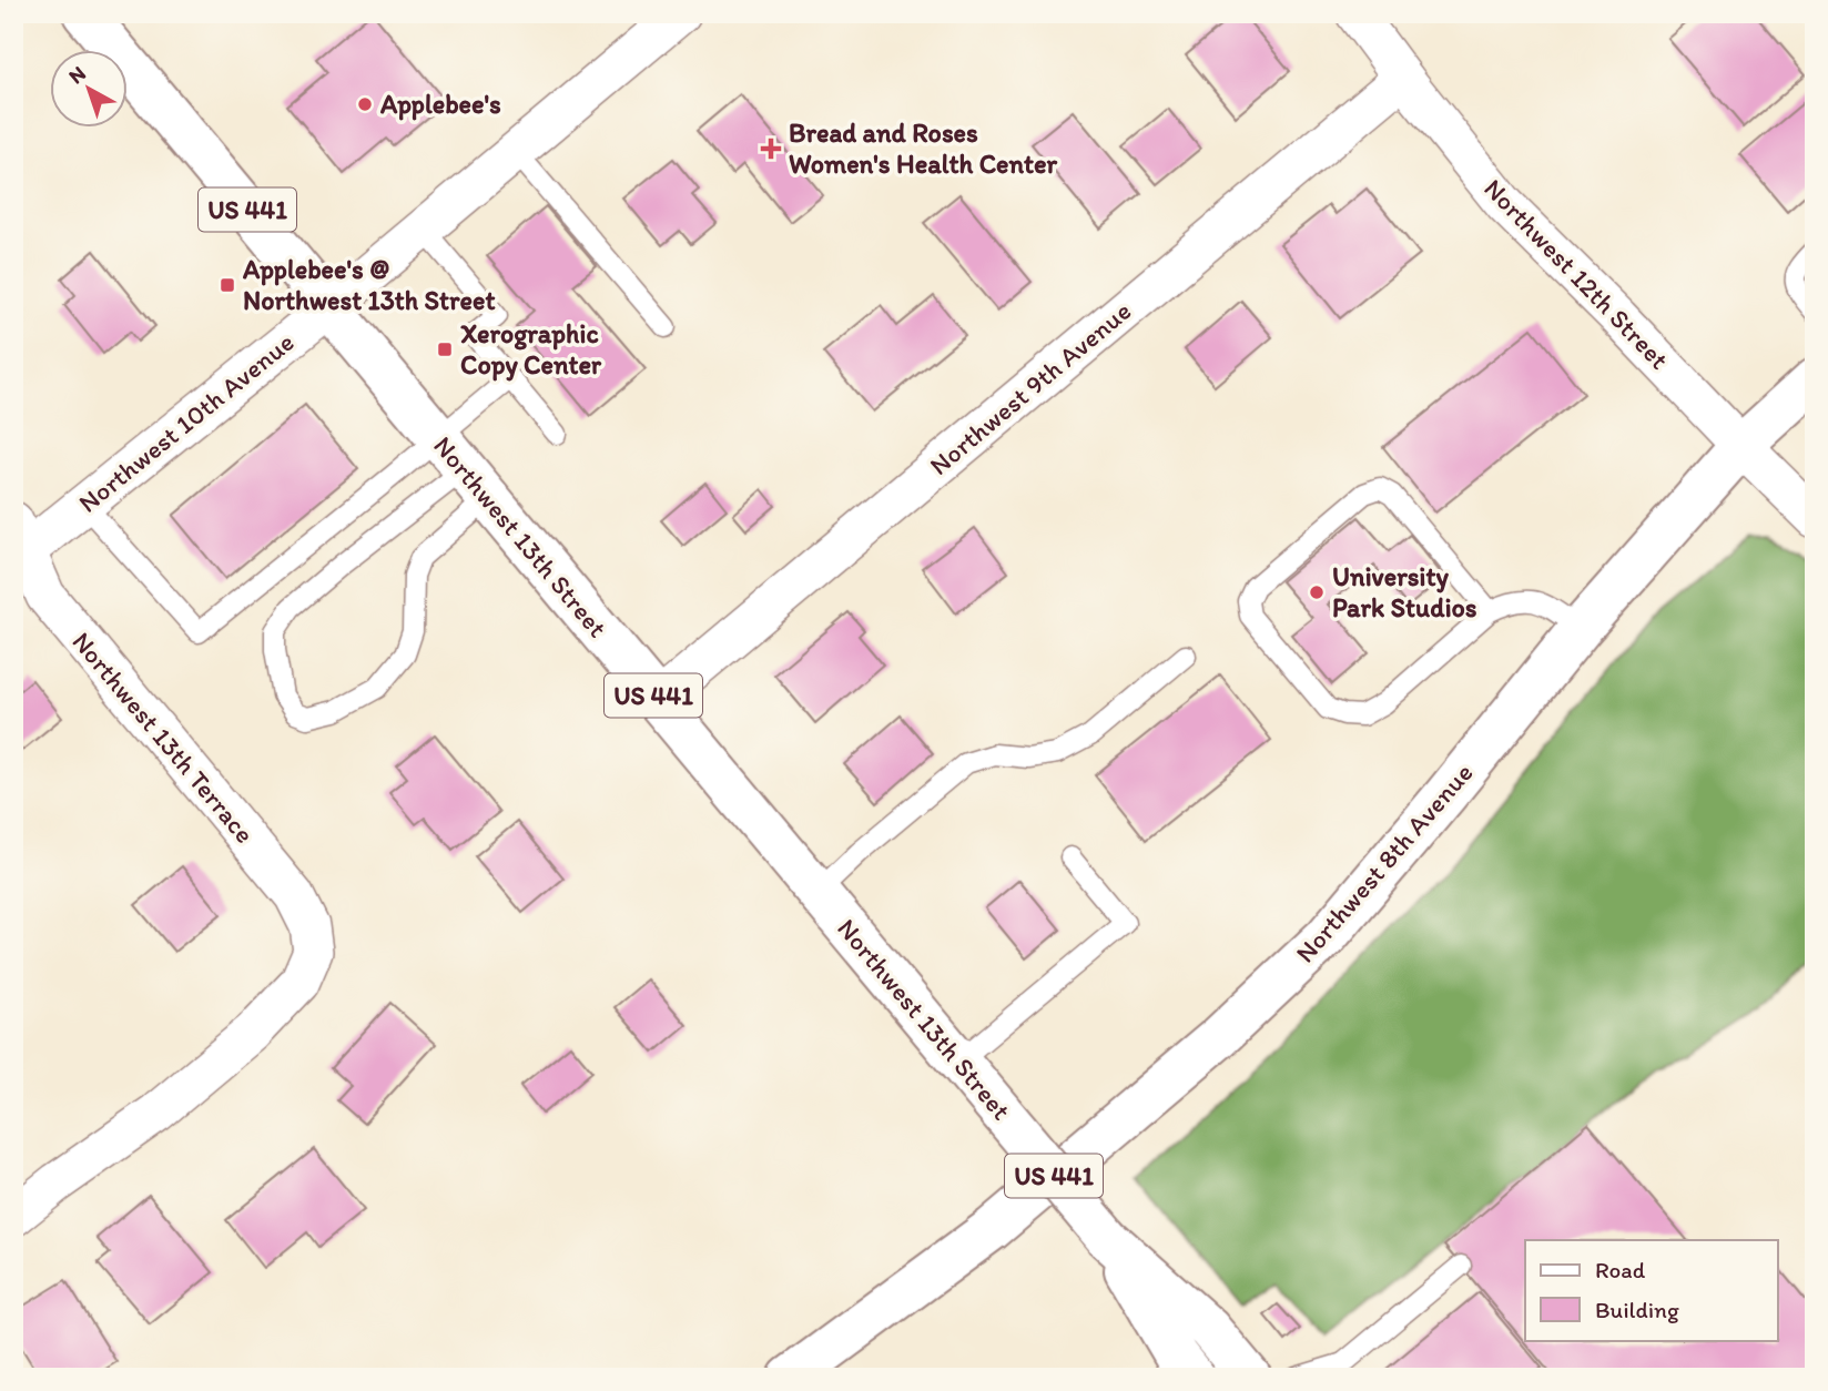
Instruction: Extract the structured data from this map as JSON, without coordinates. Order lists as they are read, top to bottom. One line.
{"streets":{"main road":["US 441","Northwest 13th Street","Northwest 8th Avenue"],"street":["Northwest 12th Street","Northwest 9th Avenue","Northwest 10th Avenue","Northwest 13th Terrace"]},"crossings":[["Northwest 12th Street","Northwest 9th Avenue"],["Northwest 12th Street","Northwest 8th Avenue"],["Northwest 9th Avenue","Northwest 13th Street"],["Northwest 10th Avenue","Northwest 13th Street"],["Northwest 10th Avenue","Northwest 13th Terrace"]],"places":{"other":["Applebee's","University Park Studios"],"health":["Bread and Roses Women's Health Center"],"transit":["Applebee's @ Northwest 13th Street","Xerographic Copy Center"]},"legend":["Road","Building"],"north":"top left"}
